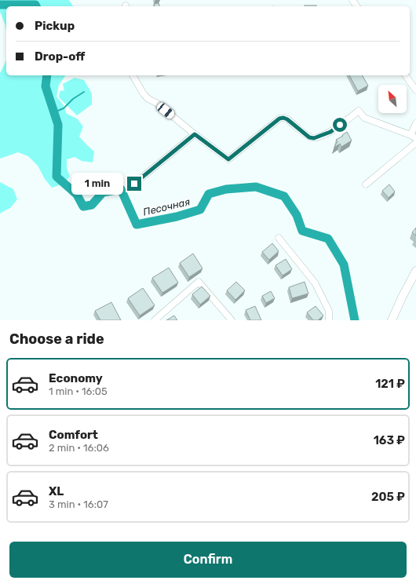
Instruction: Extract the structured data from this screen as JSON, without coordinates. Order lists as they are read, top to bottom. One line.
{"water":["Песочная"],"north":"top left","page":{"banner":["Pickup","Drop-off"],"bubble":"1 min","heading":"Choose a ride","list":[{"name":"Economy","note":"1 min · 16:05","value":"121 ₽"},{"name":"Comfort","note":"2 min · 16:06","value":"163 ₽"},{"name":"XL","note":"3 min · 16:07","value":"205 ₽"}],"buttons":"Confirm"}}
